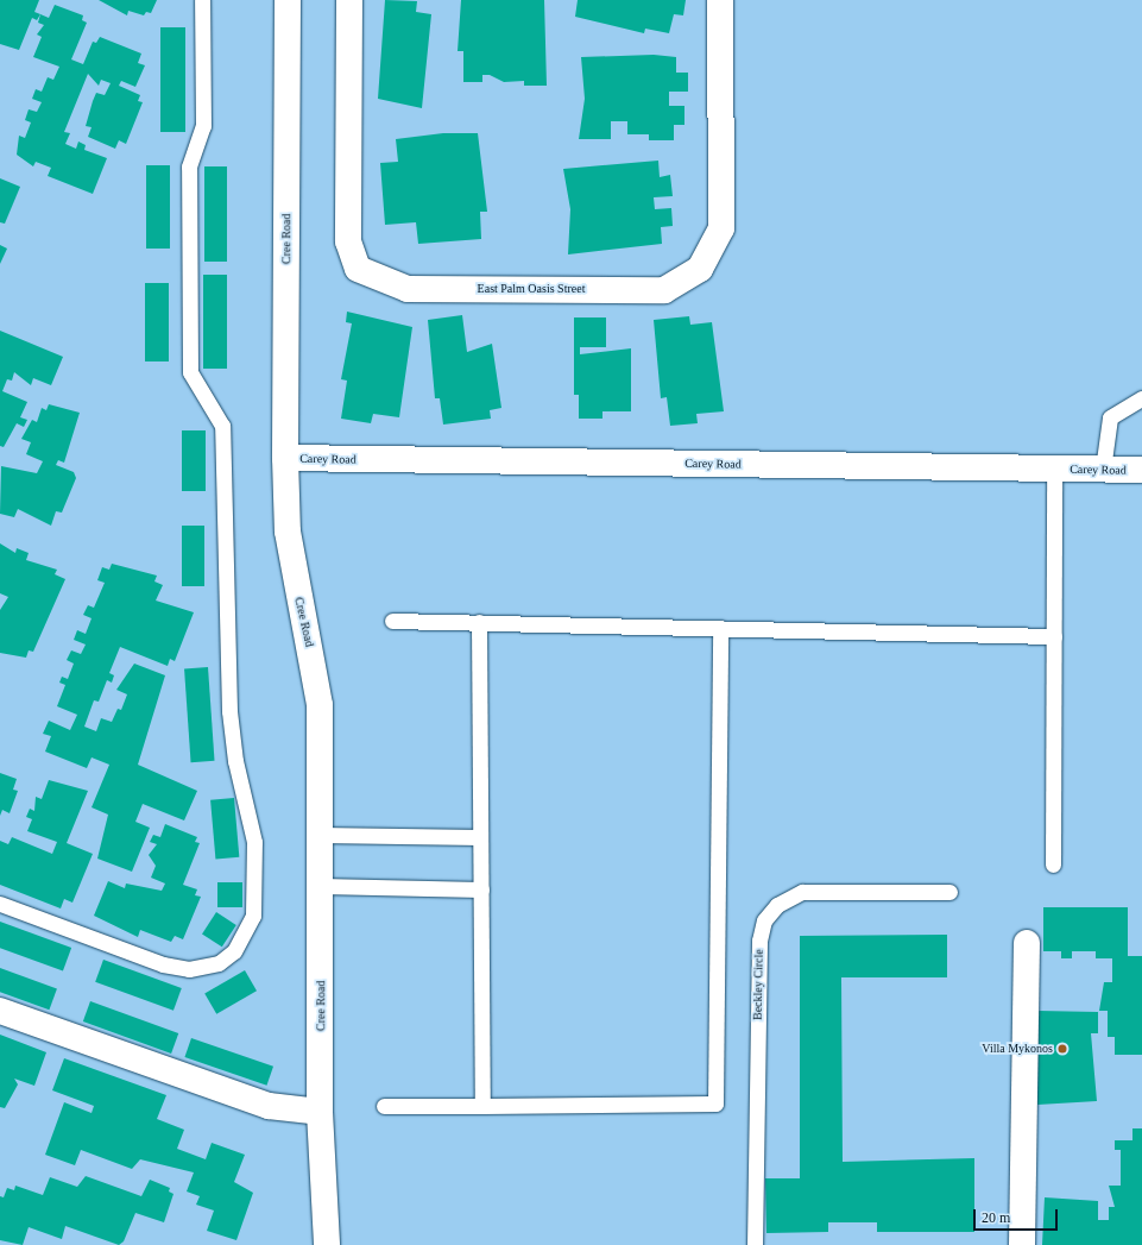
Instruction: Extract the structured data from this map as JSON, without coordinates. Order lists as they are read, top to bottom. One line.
{"streets":{"street":["Cree Road","East Palm Oasis Street","Carey Road"],"lane":["Beckley Circle"]},"crossings":[["Cree Road","Carey Road"]],"places":["Villa Mykonos"],"scale_bar":"20 m"}
